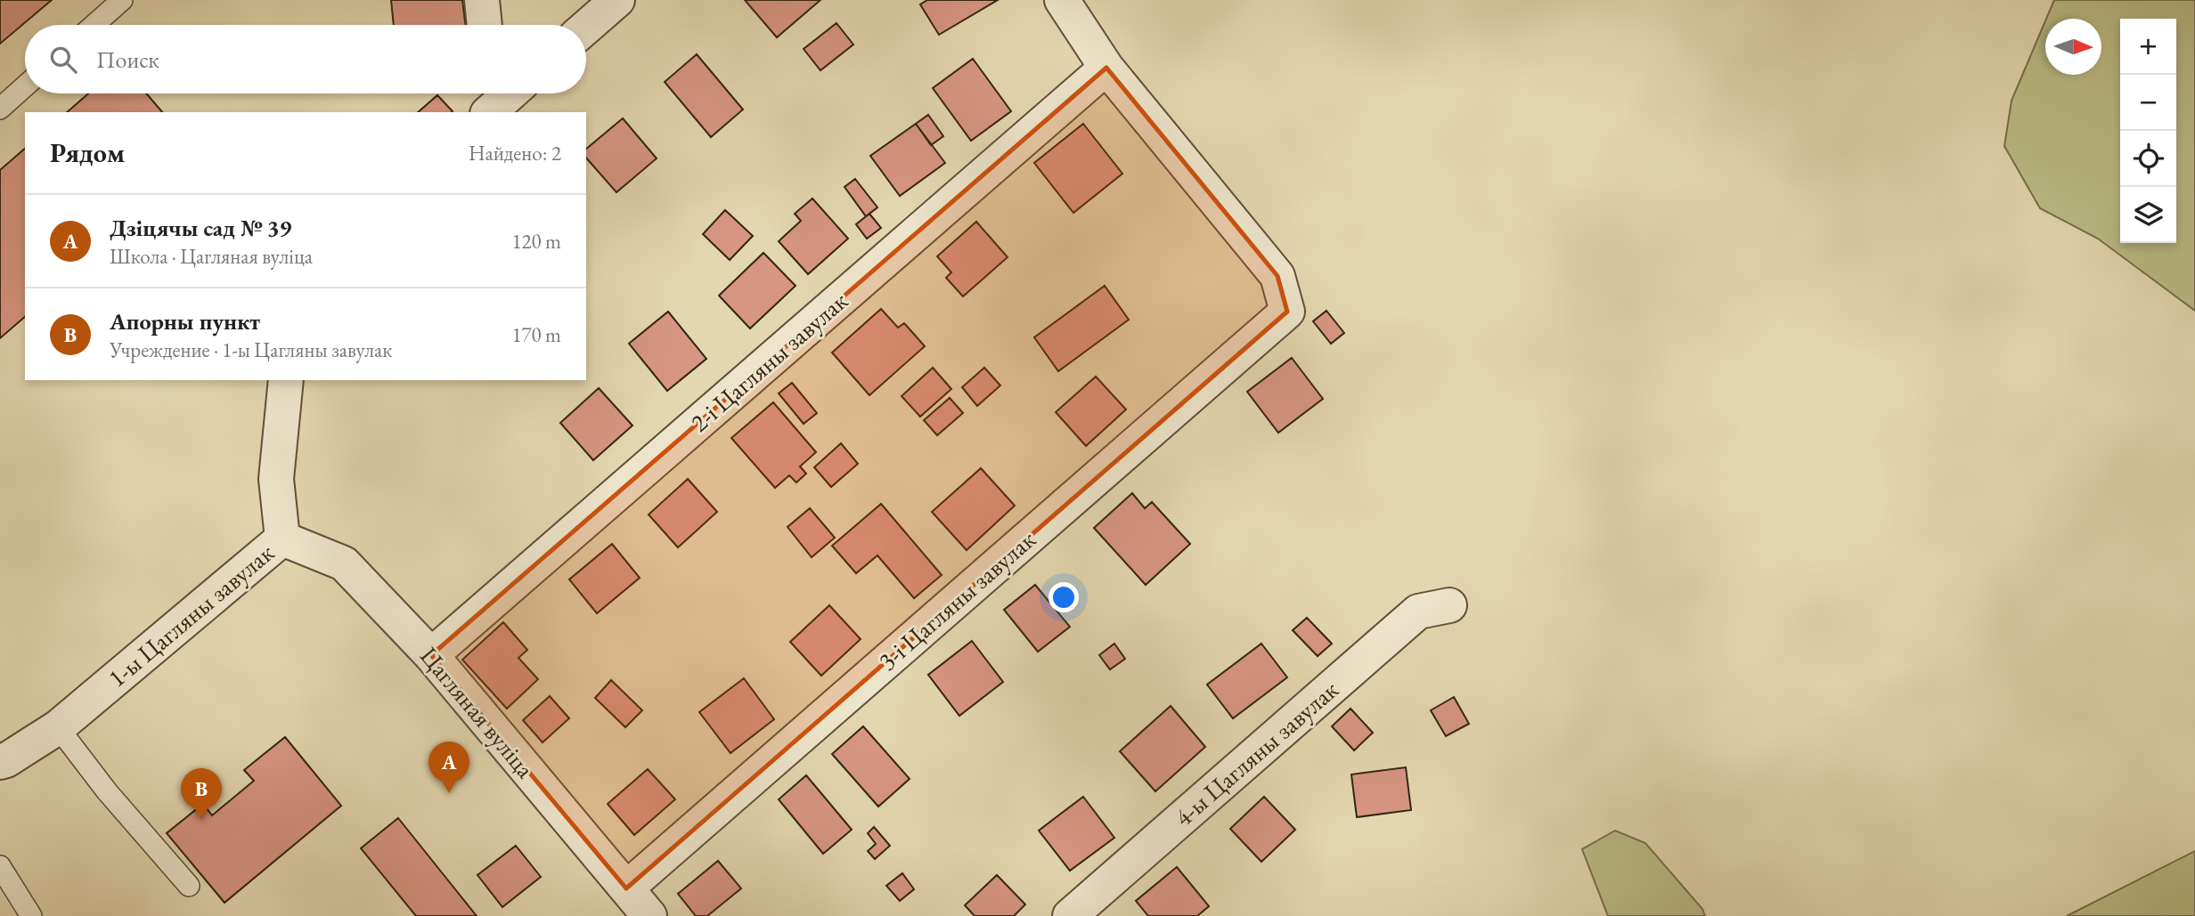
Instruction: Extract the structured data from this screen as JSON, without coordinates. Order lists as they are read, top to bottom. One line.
{"streets":{"street":["2-і Цагляны завулак","3-і Цагляны завулак","1-ы Цагляны завулак","Цагляная вуліца","4-ы Цагляны завулак"]},"crossings":[["2-і Цагляны завулак","3-і Цагляны завулак"],["2-і Цагляны завулак","Цагляная вуліца"],["3-і Цагляны завулак","Цагляная вуліца"],["1-ы Цагляны завулак","Цагляная вуліца"]],"north":"right","page":{"map_buttons":["+","−"],"search":"Поиск","heading":["Рядом","Найдено: 2"],"list":[{"mark":"A","name":"Дзіцячы сад № 39","note":"Школа · Цагляная вуліца","value":"120 m"},{"mark":"B","name":"Апорны пункт","note":"Учреждение · 1-ы Цагляны завулак","value":"170 m"}],"pins":["A","B"]}}
